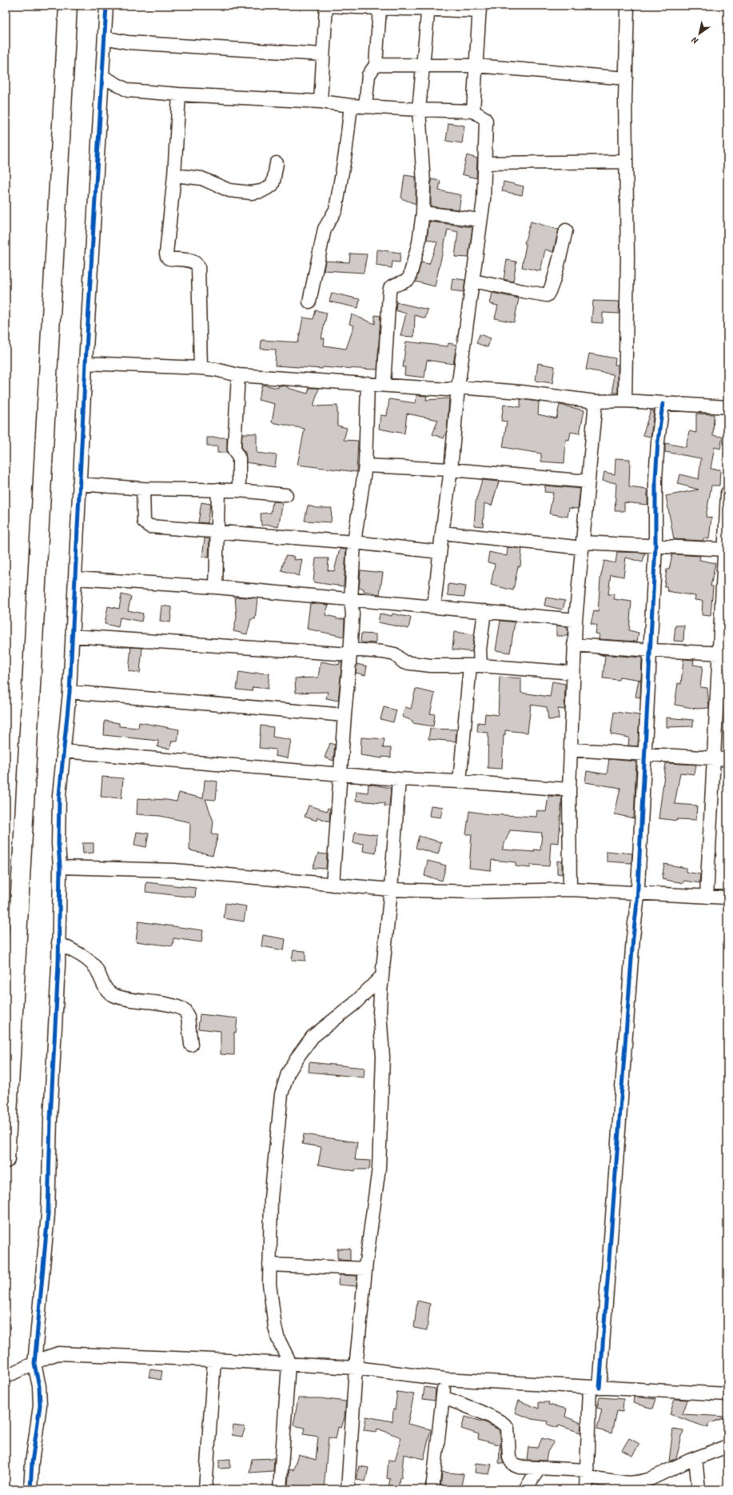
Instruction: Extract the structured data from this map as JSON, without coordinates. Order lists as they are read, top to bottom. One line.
{"north":"bottom left"}
